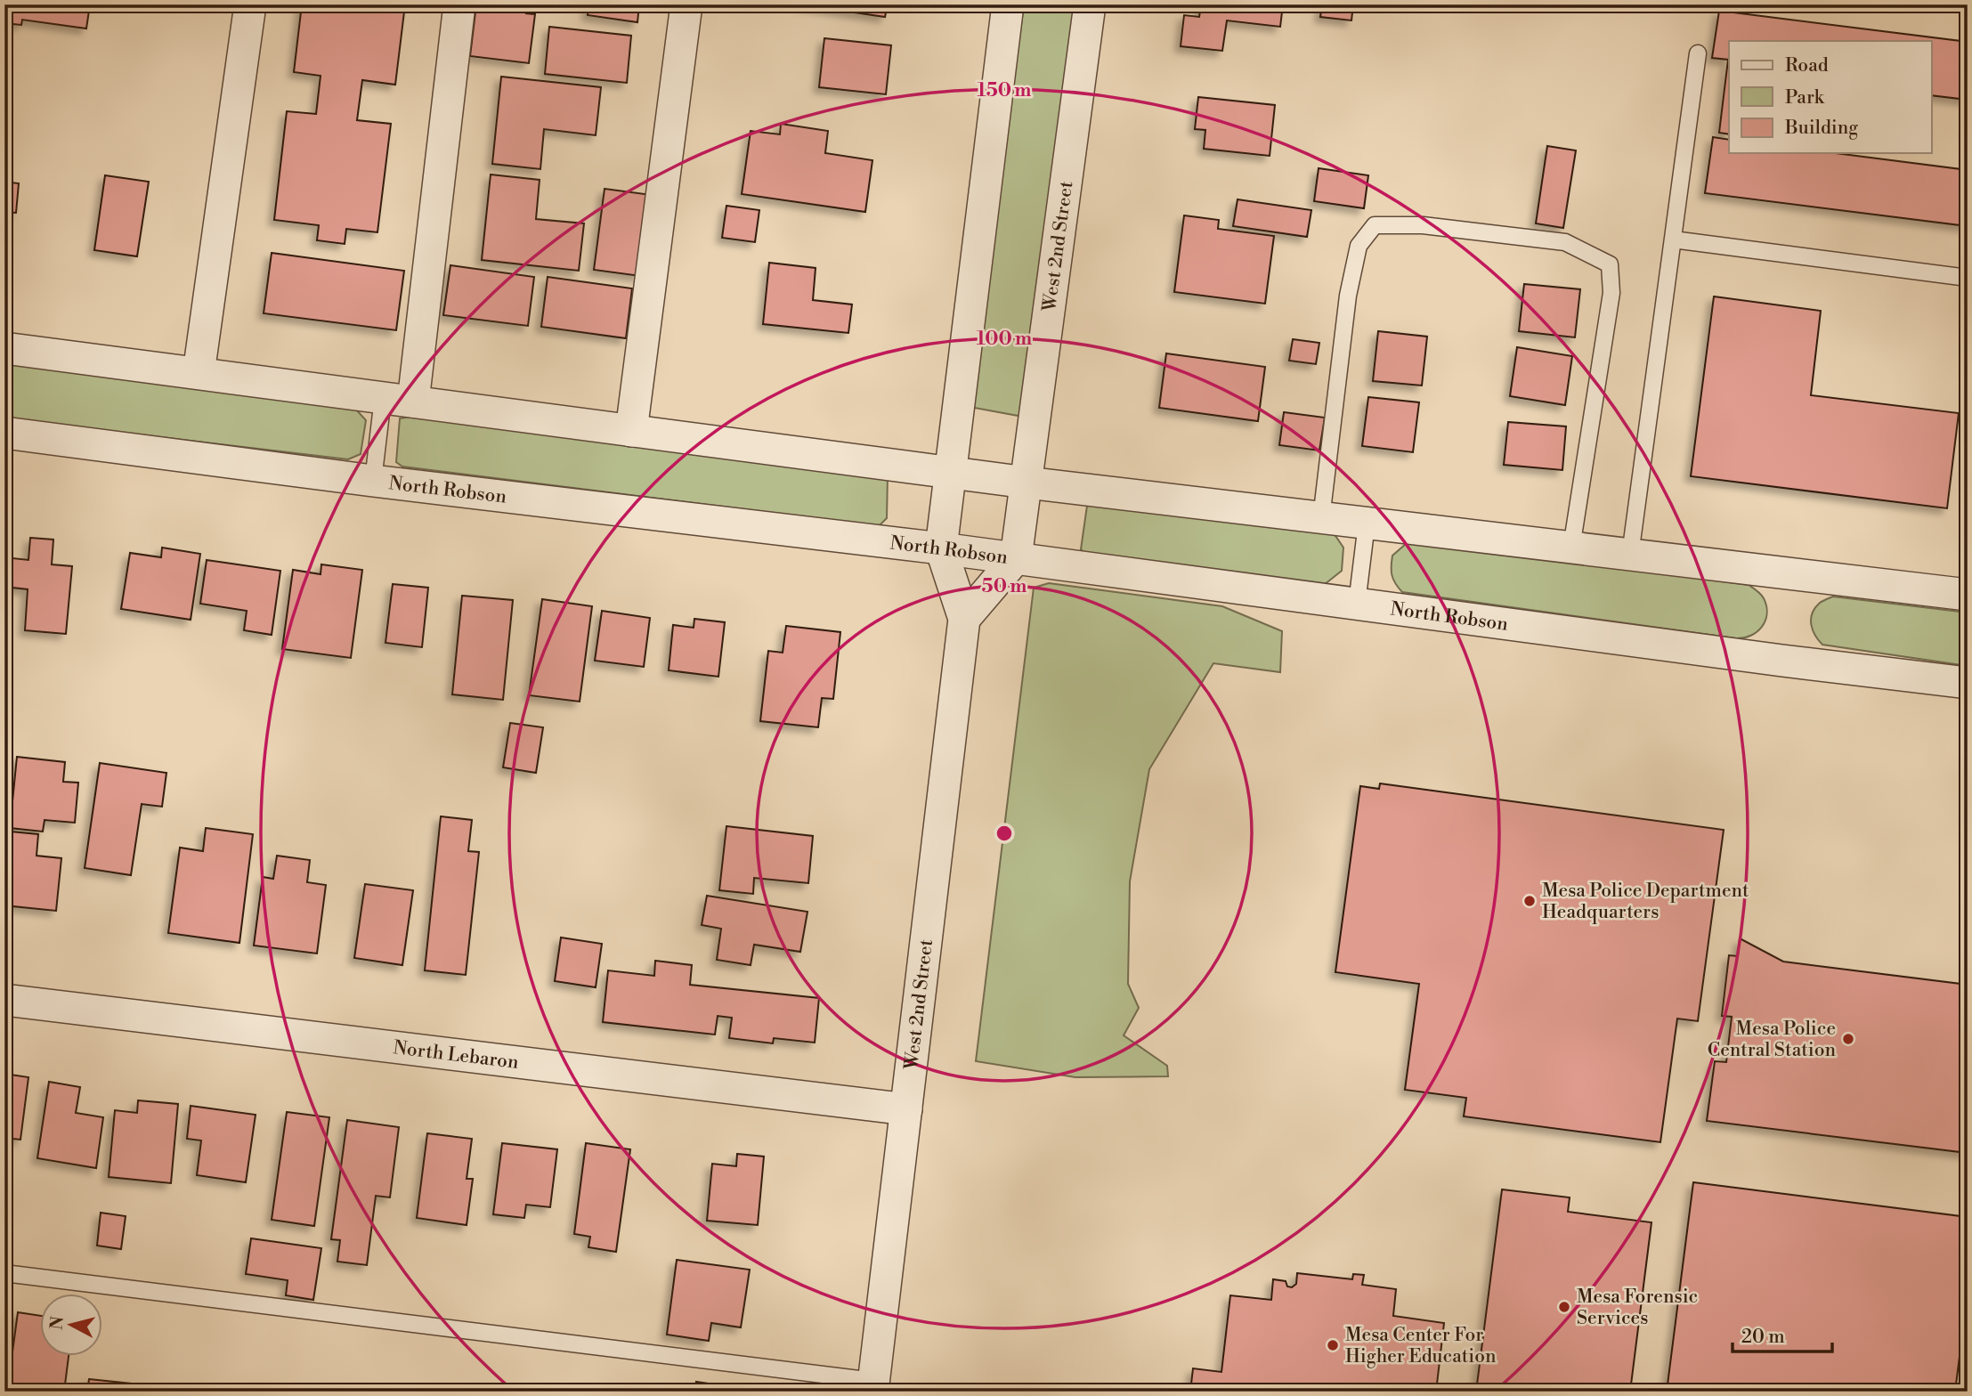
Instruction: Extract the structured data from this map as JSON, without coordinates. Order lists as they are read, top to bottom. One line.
{"streets":{"street":["West 2nd Street","North Robson","North Lebaron"]},"crossings":[["West 2nd Street","North Robson"],["West 2nd Street","North Lebaron"]],"places":["Mesa Police Department Headquarters","Mesa Police Central Station","Mesa Forensic Services","Mesa Center For Higher Education"],"legend":["Road","Park","Building"],"scale_bar":"20 m","north":"left","rings":["150 m","100 m","50 m"]}
